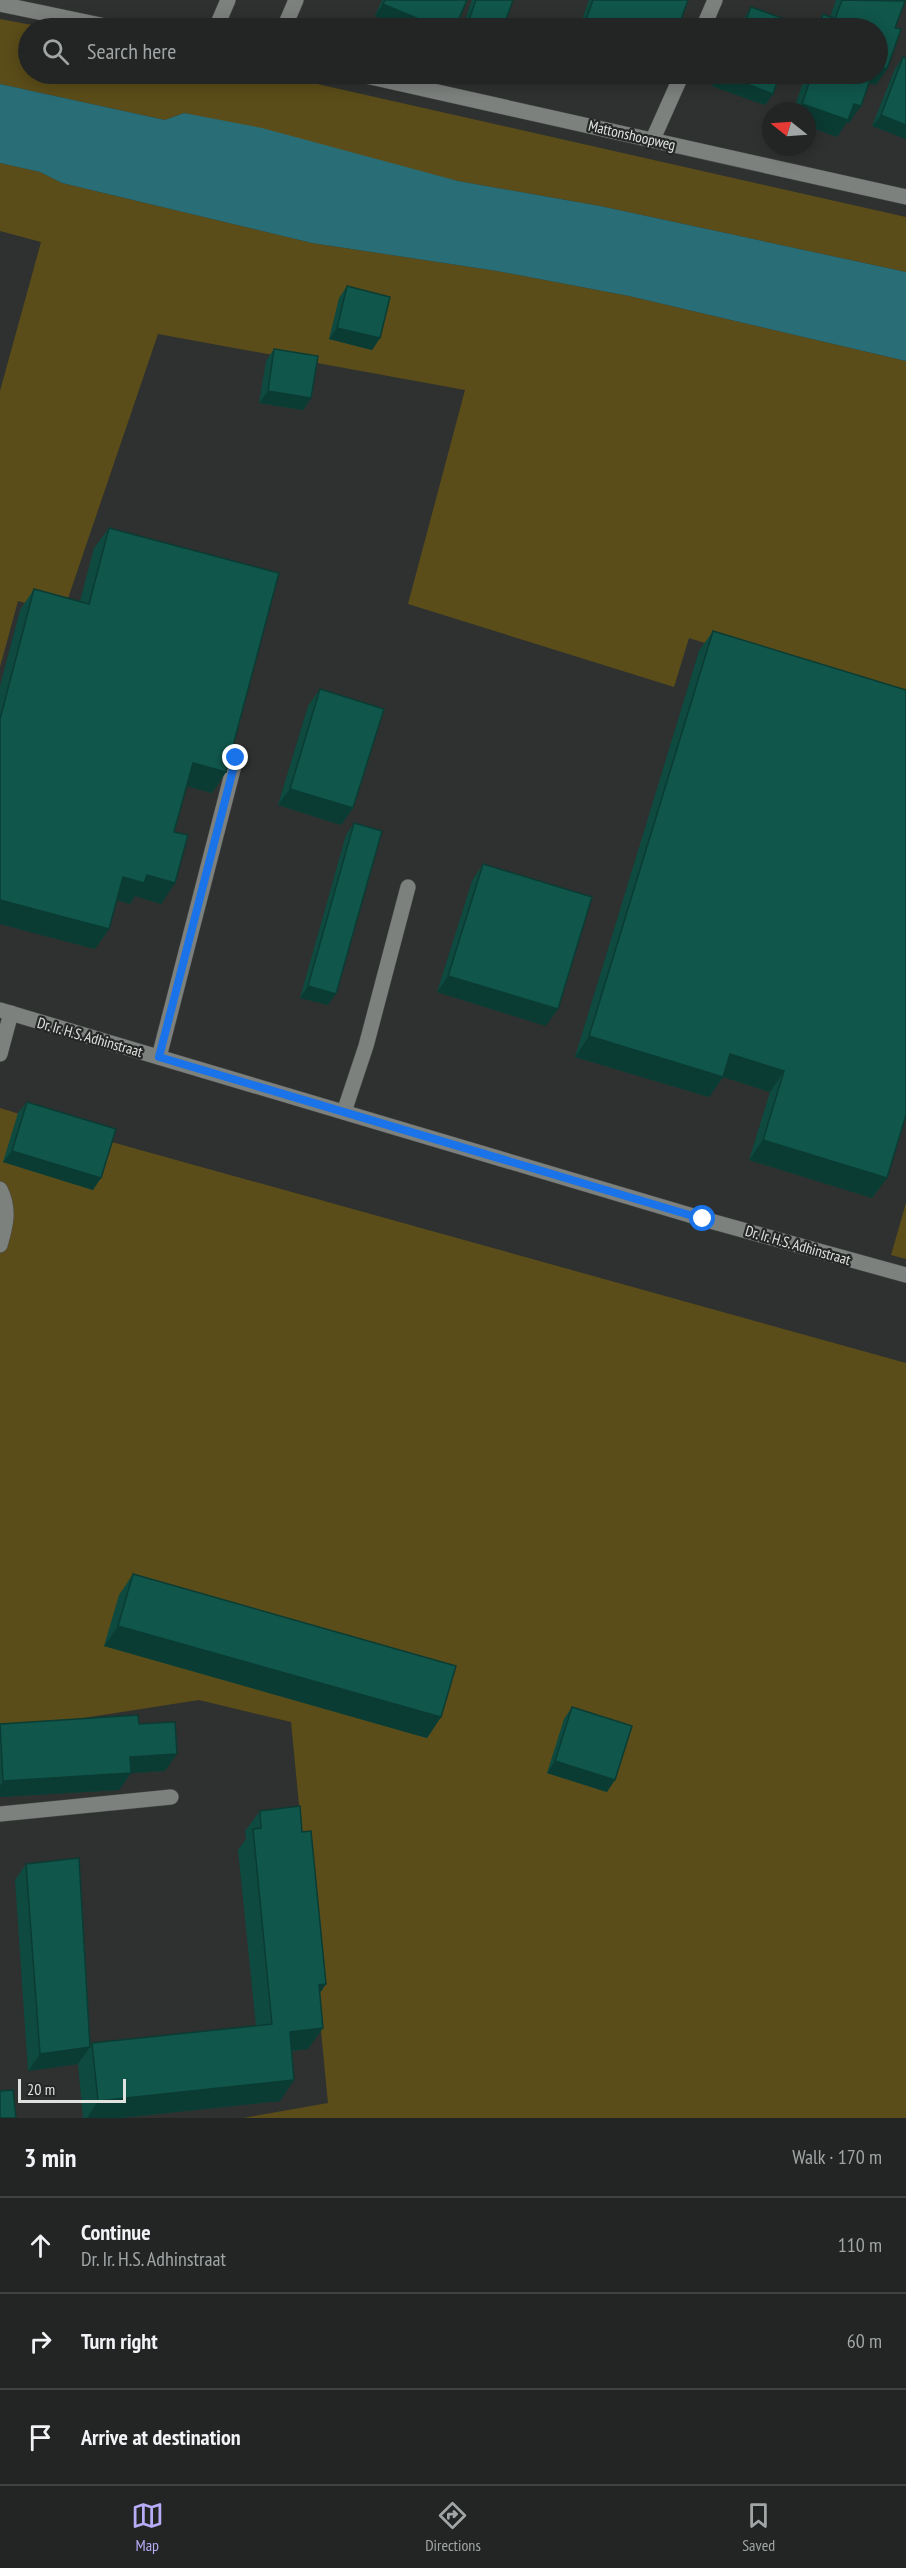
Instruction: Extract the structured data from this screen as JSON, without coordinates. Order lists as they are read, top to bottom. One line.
{"streets":{"street":["Mattonshoopweg","Dr. Ir. H.S. Adhinstraat"]},"scale_bar":"20 m","north":"left","page":{"search":"Search here","scale":"20 m","heading":["3 min","Walk · 170 m"],"list":[["Continue","Dr. Ir. H.S. Adhinstraat","110 m"],["Turn right","60 m"],"Arrive at destination"],"nav":["Map","Directions","Saved"]}}
